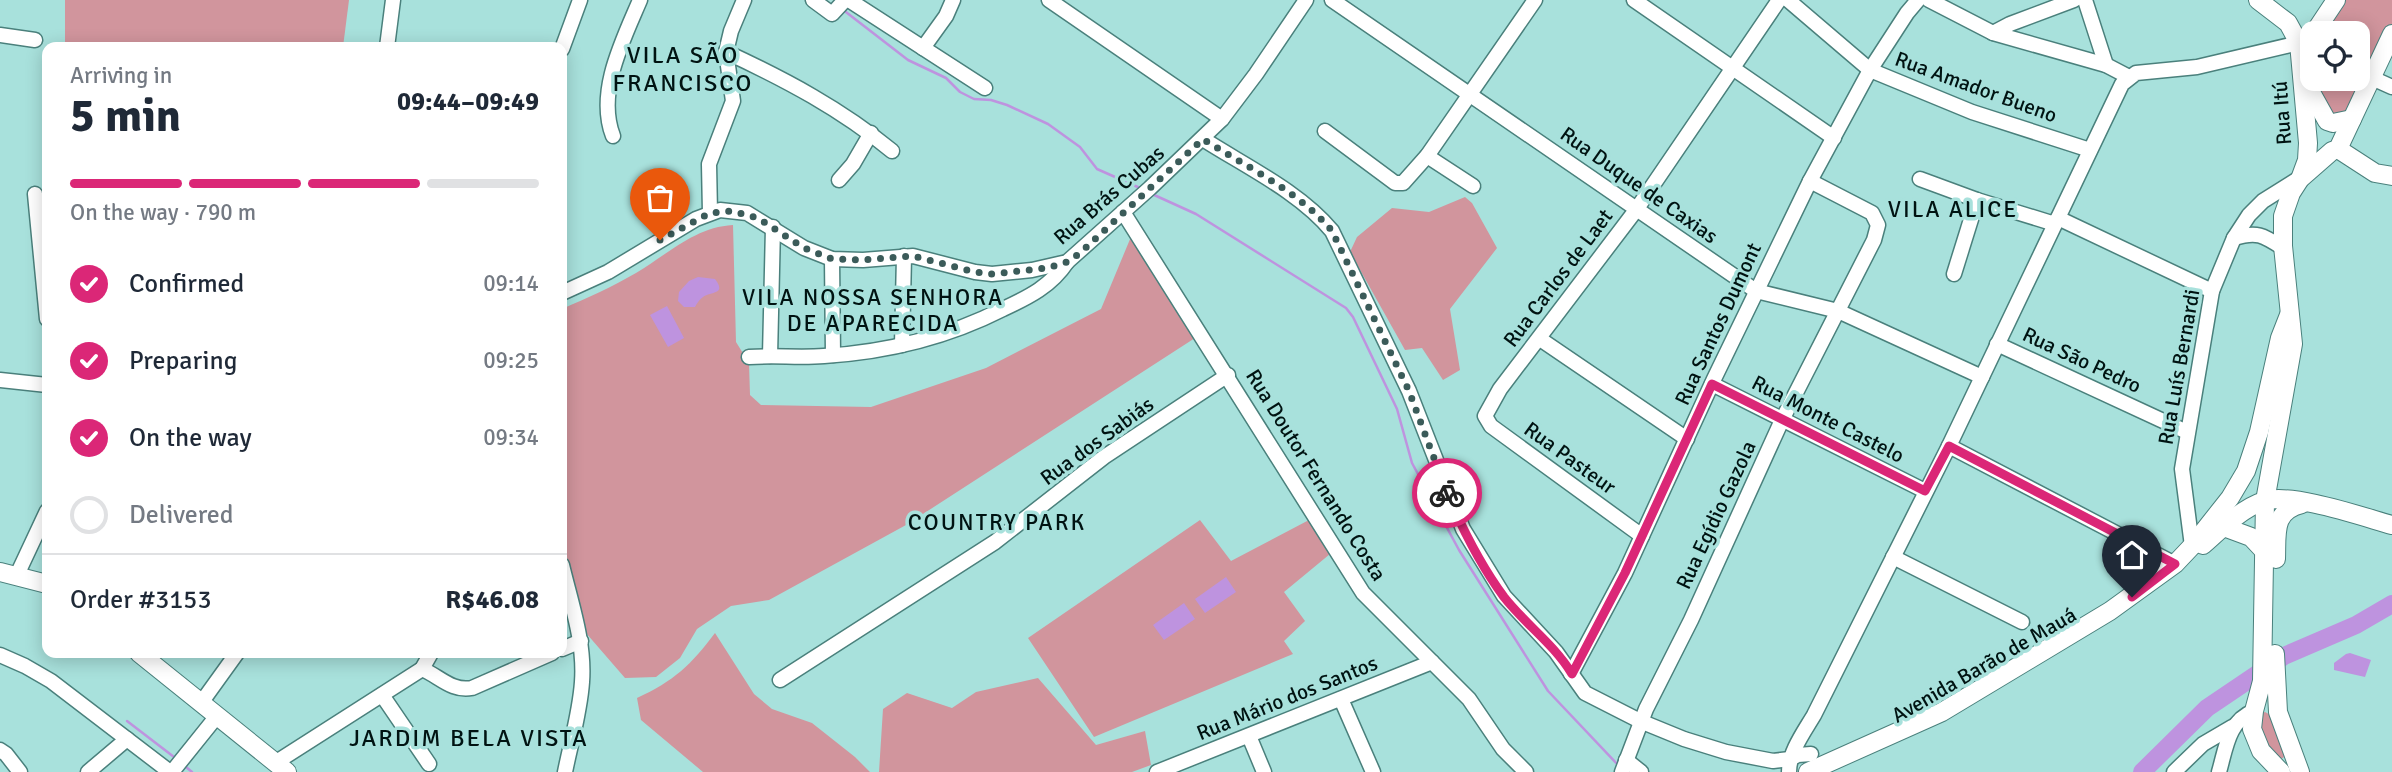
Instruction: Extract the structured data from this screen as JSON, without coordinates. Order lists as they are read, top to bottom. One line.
{"streets":{"main road":["Rua Itú","Avenida Barão de Mauá"],"street":["Rua Amador Bueno","Rua Duque de Caxias","Rua Brás Cubas","Rua Carlos de Laet","Rua Santos Dumont","Rua São Pedro","Rua Luís Bernardi","Rua Monte Castelo","Rua dos Sabiás","Rua Pasteur","Rua Doutor Fernando Costa","Rua Egídio Gazola","Rua Mário dos Santos"]},"crossings":[["Rua Amador Bueno","Rua Santos Dumont"],["Rua Itú","Rua Luís Bernardi"],["Rua Itú","Avenida Barão de Mauá"],["Rua Duque de Caxias","Rua Carlos de Laet"],["Rua Duque de Caxias","Rua Santos Dumont"],["Rua Duque de Caxias","Rua Egídio Gazola"],["Rua Brás Cubas","Rua Doutor Fernando Costa"],["Rua Carlos de Laet","Rua Pasteur"],["Rua Santos Dumont","Rua Monte Castelo"],["Rua Santos Dumont","Rua Pasteur"],["Rua Santos Dumont","Rua Egídio Gazola"],["Rua São Pedro","Rua Luís Bernardi"],["Rua Luís Bernardi","Avenida Barão de Mauá"],["Rua Monte Castelo","Rua Egídio Gazola"],["Rua dos Sabiás","Rua Doutor Fernando Costa"],["Rua Doutor Fernando Costa","Rua Mário dos Santos"]],"districts":["VILA SÃO FRANCISCO","VILA ALICE","VILA NOSSA SENHORA DE APARECIDA","COUNTRY PARK","JARDIM BELA VISTA"],"page":{"heading":["5 min","Arriving in","09:44–09:49"],"panel":["Order #3153","R$46.08"],"bar":"On the way · 790 m","list":[["Confirmed","09:14"],["Preparing","09:25"],["On the way","09:34"],"Delivered"]}}
